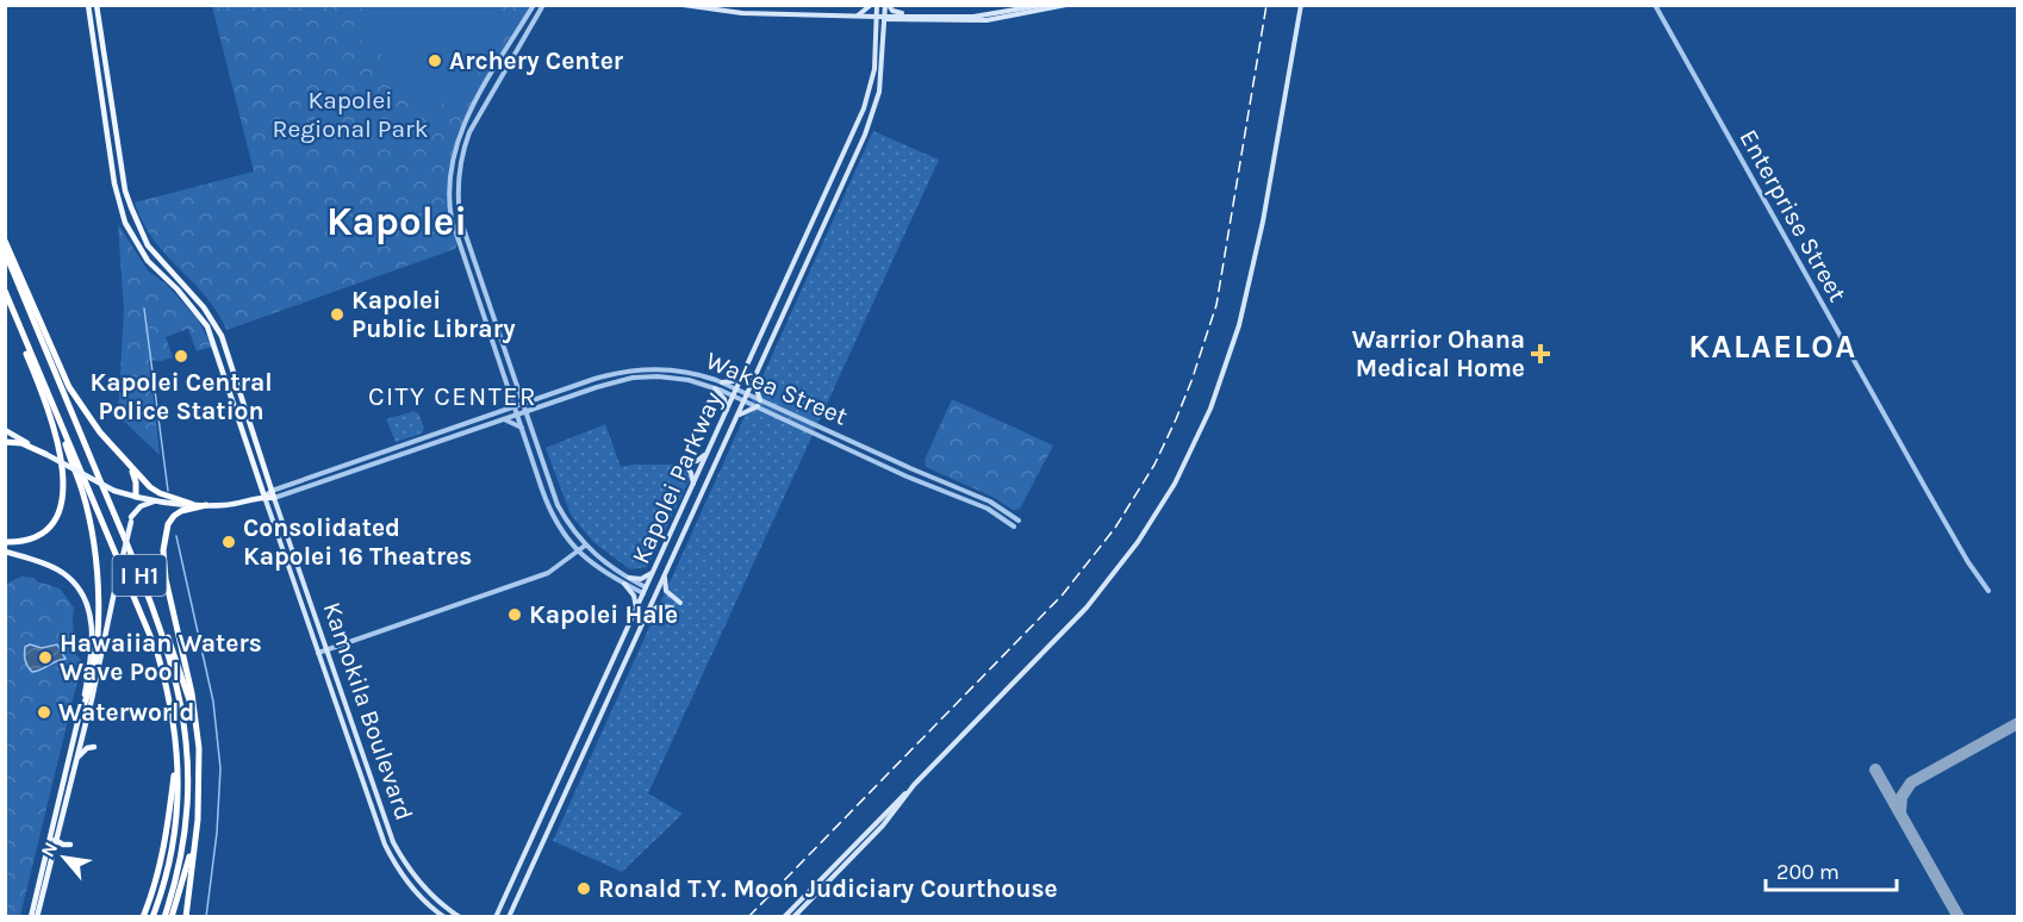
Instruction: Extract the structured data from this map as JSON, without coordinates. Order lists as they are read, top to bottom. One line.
{"streets":{"highway":["I H1"],"main road":["Wakea Street","Kapolei Parkway","Kamokila Boulevard"],"street":["Enterprise Street"]},"crossings":[["Wakea Street","Kapolei Parkway"],["Wakea Street","Kamokila Boulevard"]],"districts":["Kapolei","KALAELOA","CITY CENTER"],"parks":["Kapolei Regional Park"],"places":{"other":["Archery Center","Kapolei Public Library","Kapolei Central Police Station","Consolidated Kapolei 16 Theatres","Kapolei Hale","Hawaiian Waters Wave Pool","Waterworld","Ronald T.Y. Moon Judiciary Courthouse"],"health":["Warrior Ohana Medical Home"]},"scale_bar":"200 m","north":"top left"}
